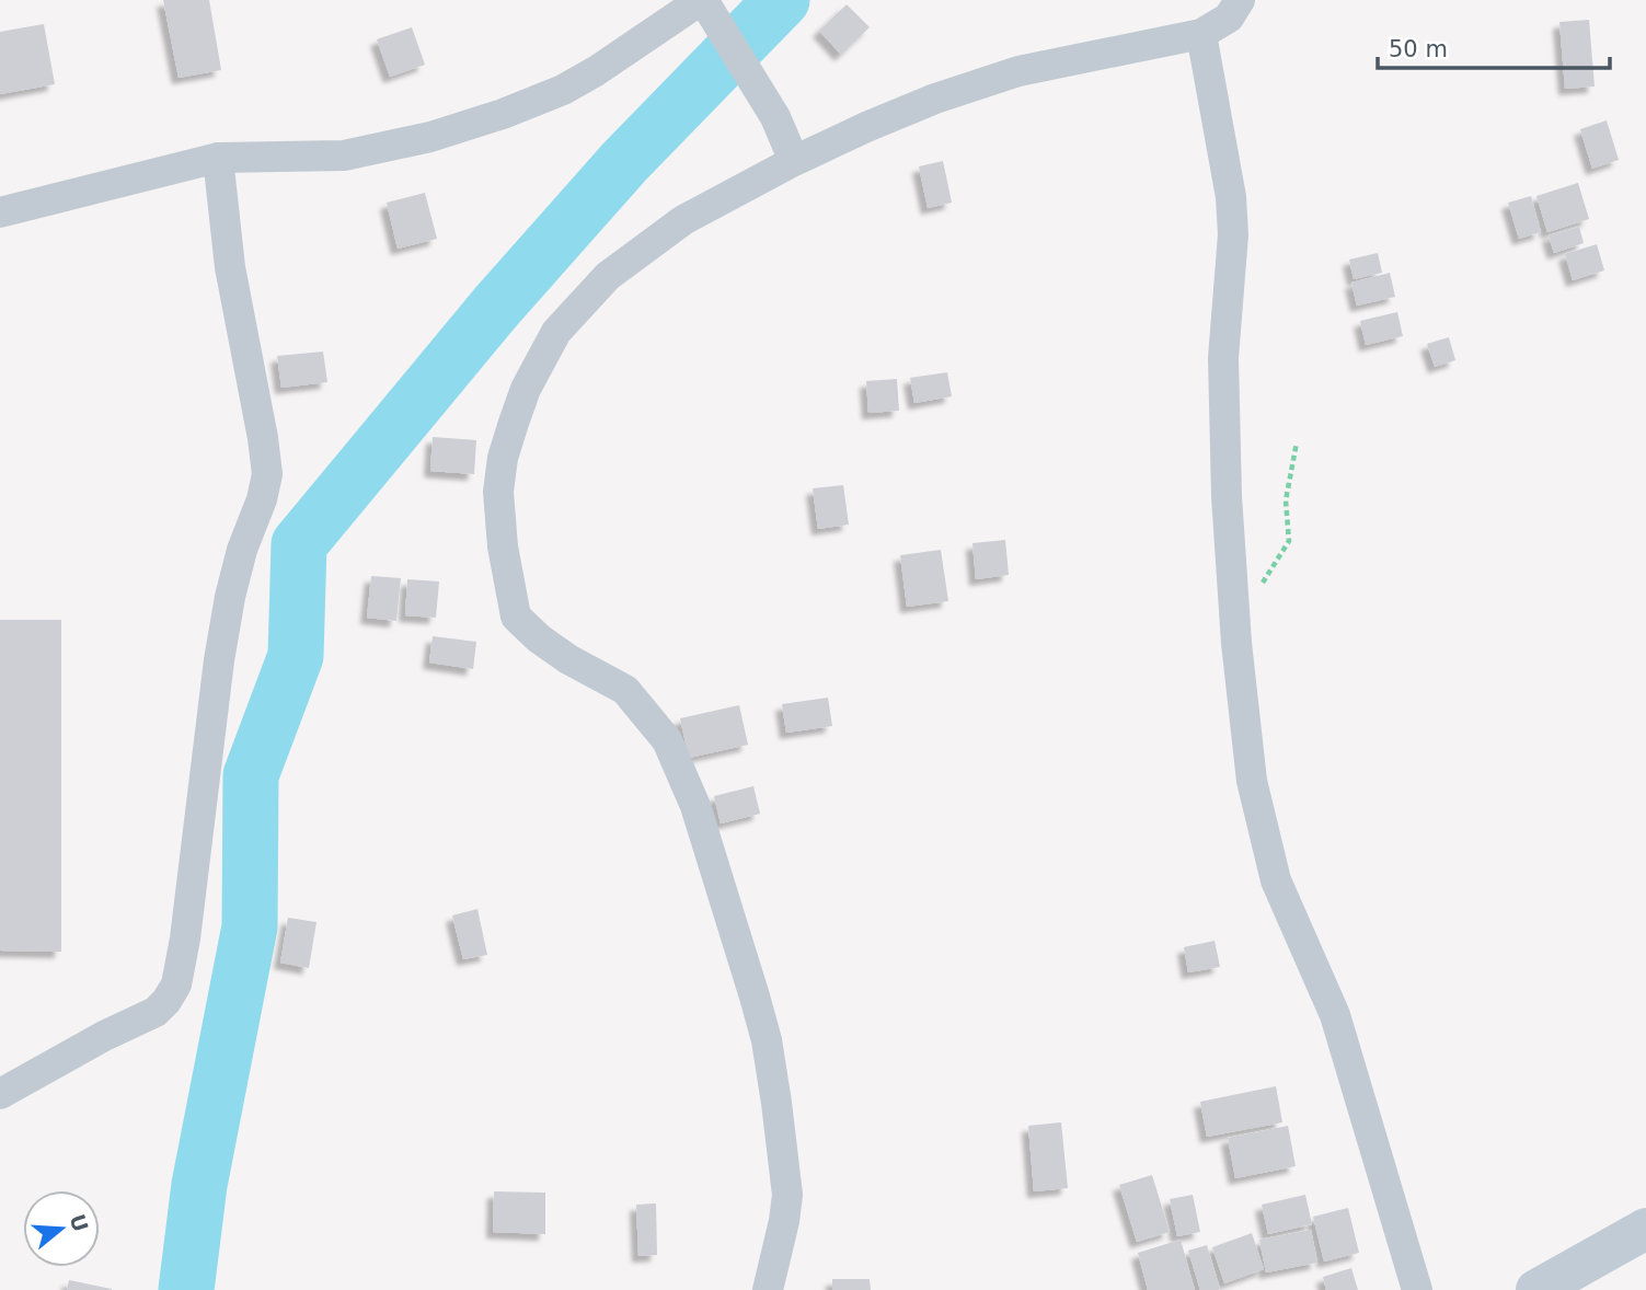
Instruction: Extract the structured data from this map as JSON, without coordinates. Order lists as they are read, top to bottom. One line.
{"scale_bar":"50 m","north":"right"}
